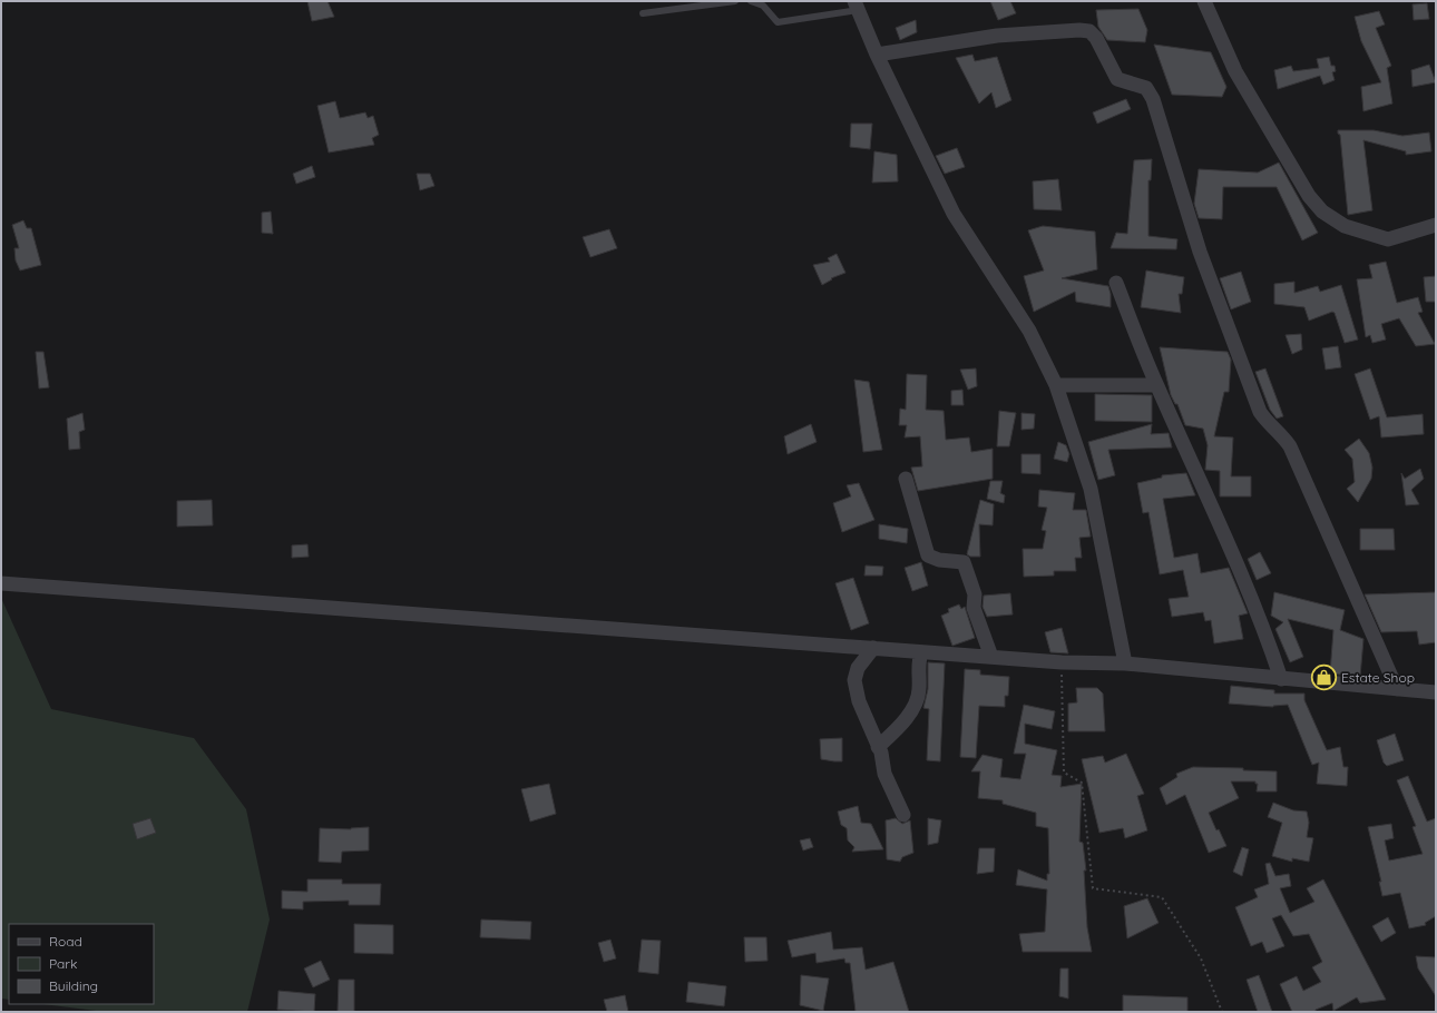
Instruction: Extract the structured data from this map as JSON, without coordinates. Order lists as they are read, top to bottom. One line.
{"places":{"shop":["Estate Shop"]},"legend":["Road","Park","Building"]}
